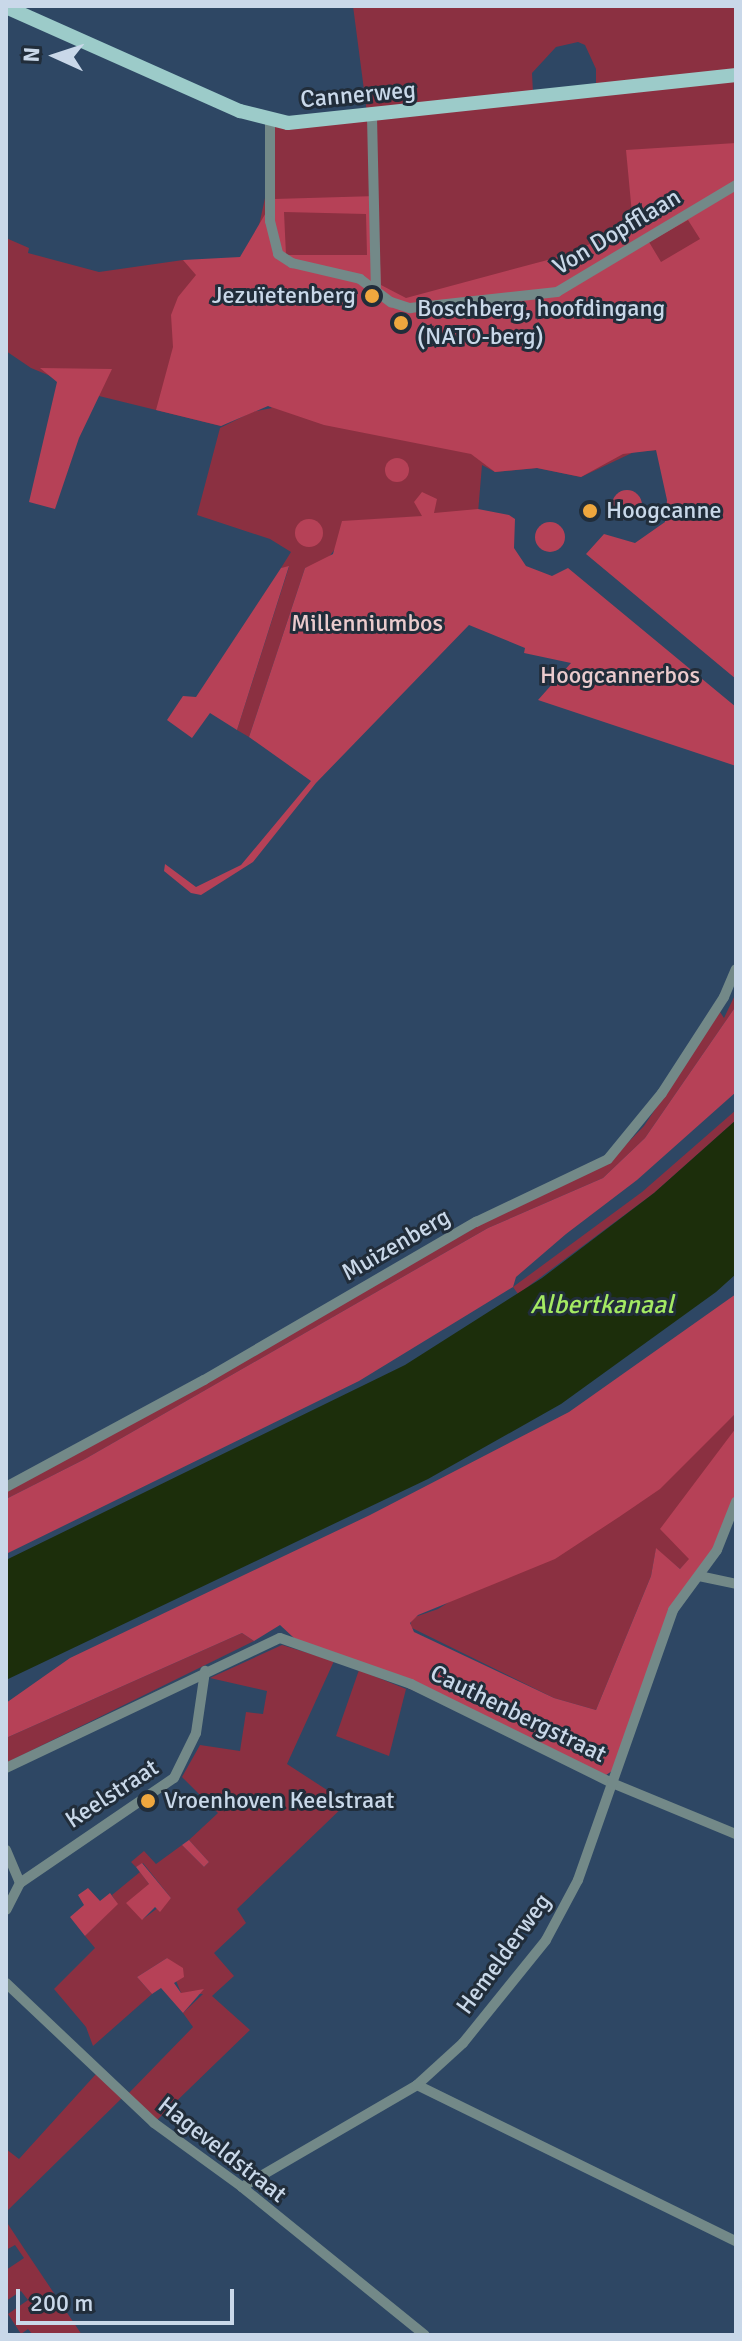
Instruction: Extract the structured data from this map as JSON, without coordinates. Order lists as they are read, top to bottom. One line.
{"streets":{"main road":["Cannerweg"],"street":["Von Dopfflaan","Muizenberg","Cauthenbergstraat","Keelstraat","Hemelderweg","Hageveldstraat"]},"crossings":[["Cannerweg","Von Dopfflaan"],["Cauthenbergstraat","Keelstraat"],["Cauthenbergstraat","Hemelderweg"],["Hemelderweg","Hageveldstraat"]],"water":["Albertkanaal"],"parks":["Millenniumbos","Hoogcannerbos"],"places":["Jezuïetenberg","Boschberg, hoofdingang (NATO-berg)","Hoogcanne","Vroenhoven Keelstraat"],"scale_bar":"200 m","north":"left"}
